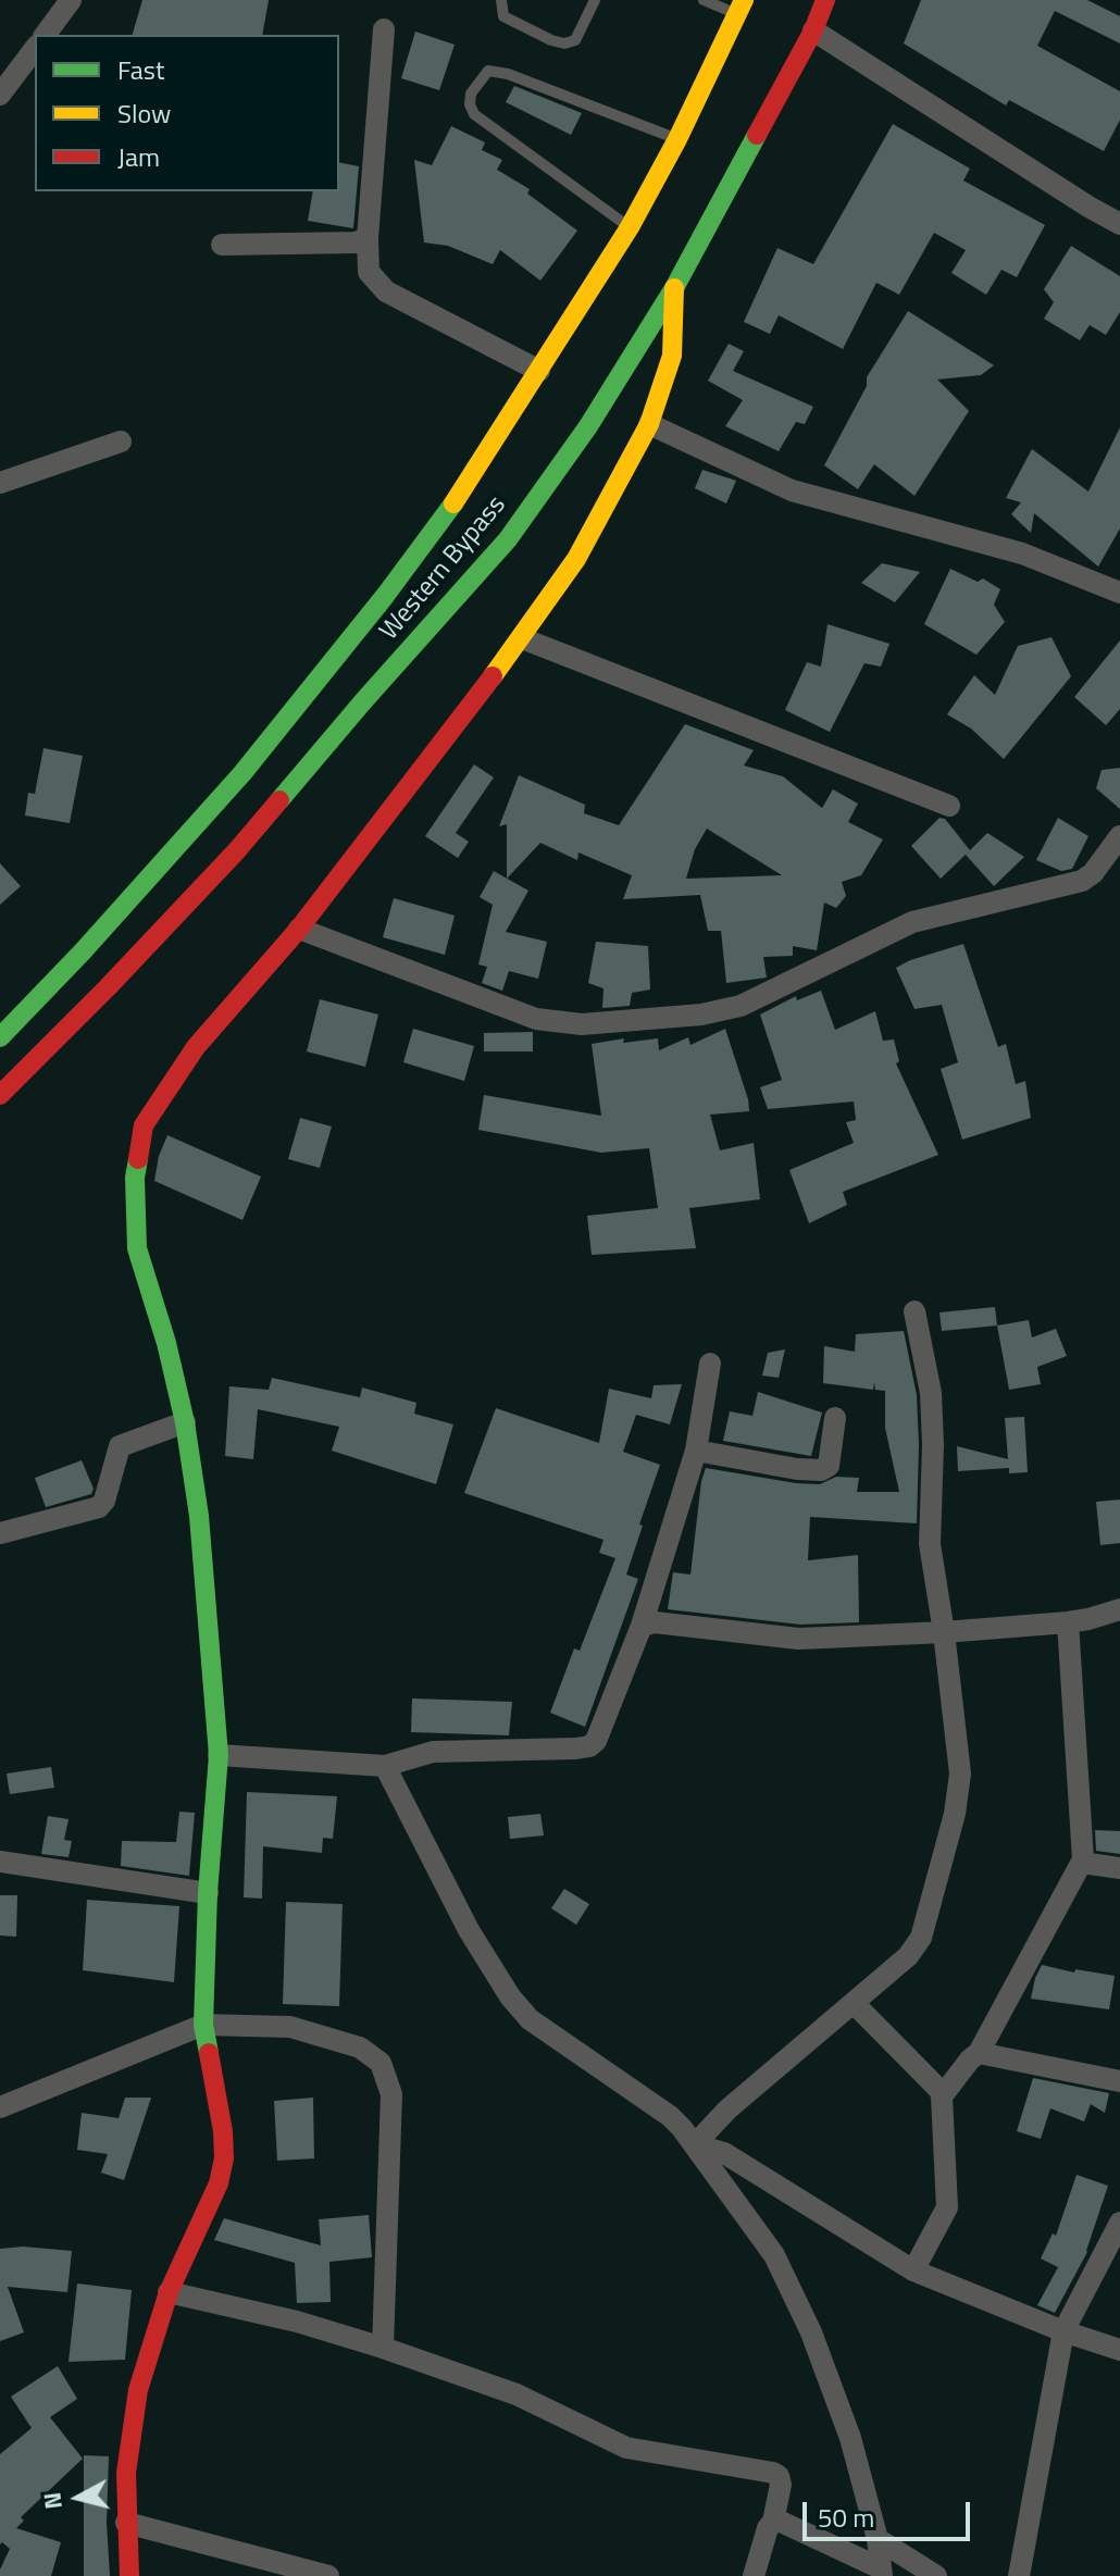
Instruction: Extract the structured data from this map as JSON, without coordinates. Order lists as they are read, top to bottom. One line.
{"streets":{"main road":["Western Bypass"]},"legend":["Fast","Slow","Jam"],"scale_bar":"50 m","north":"left"}
